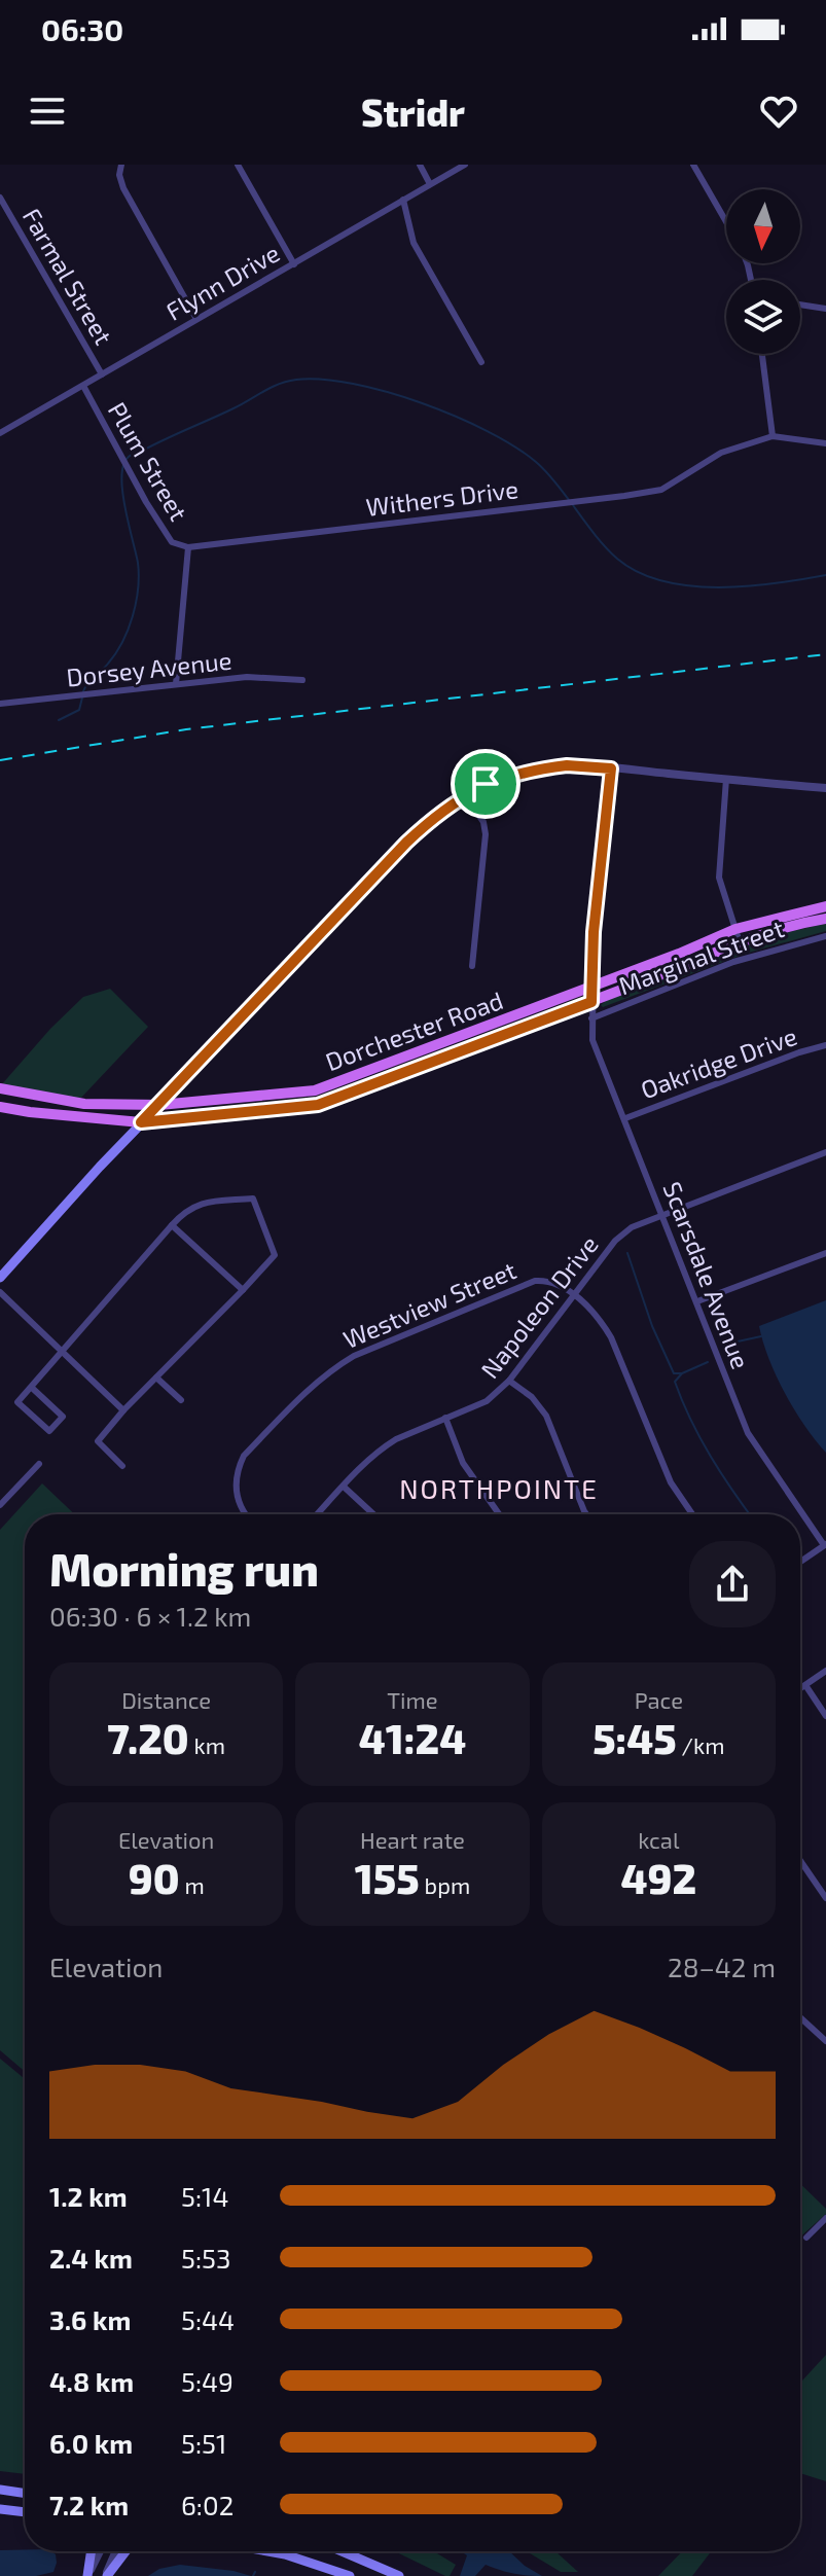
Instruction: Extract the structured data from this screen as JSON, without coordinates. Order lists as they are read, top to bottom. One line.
{"streets":{"main road":["Dorchester Road"],"street":["Farmal Street","Flynn Drive","Plum Street","Withers Drive","Dorsey Avenue","Marginal Street","Oakridge Drive","Scarsdale Avenue","Westview Street","Napoleon Drive"]},"crossings":[["Farmal Street","Flynn Drive"],["Flynn Drive","Plum Street"],["Plum Street","Withers Drive"],["Marginal Street","Scarsdale Avenue"],["Dorchester Road","Scarsdale Avenue"],["Oakridge Drive","Scarsdale Avenue"],["Scarsdale Avenue","Napoleon Drive"],["Westview Street","Napoleon Drive"]],"districts":["NORTHPOINTE"],"north":"bottom","page":{"status":"06:30","header":"Stridr","heading":["Morning run","06:30 · 6 × 1.2 km"],"stats":[["Distance","7.20 km"],["Time","41:24"],["Pace","5:45 /km"],["Elevation","90 m"],["Heart rate","155 bpm"],["kcal","492"]],"chart":["Elevation","28–42 m"],"list":[{"name":"1.2 km","note":"5:14"},{"name":"2.4 km","note":"5:53"},{"name":"3.6 km","note":"5:44"},{"name":"4.8 km","note":"5:49"},{"name":"6.0 km","note":"5:51"},{"name":"7.2 km","note":"6:02"}]}}
